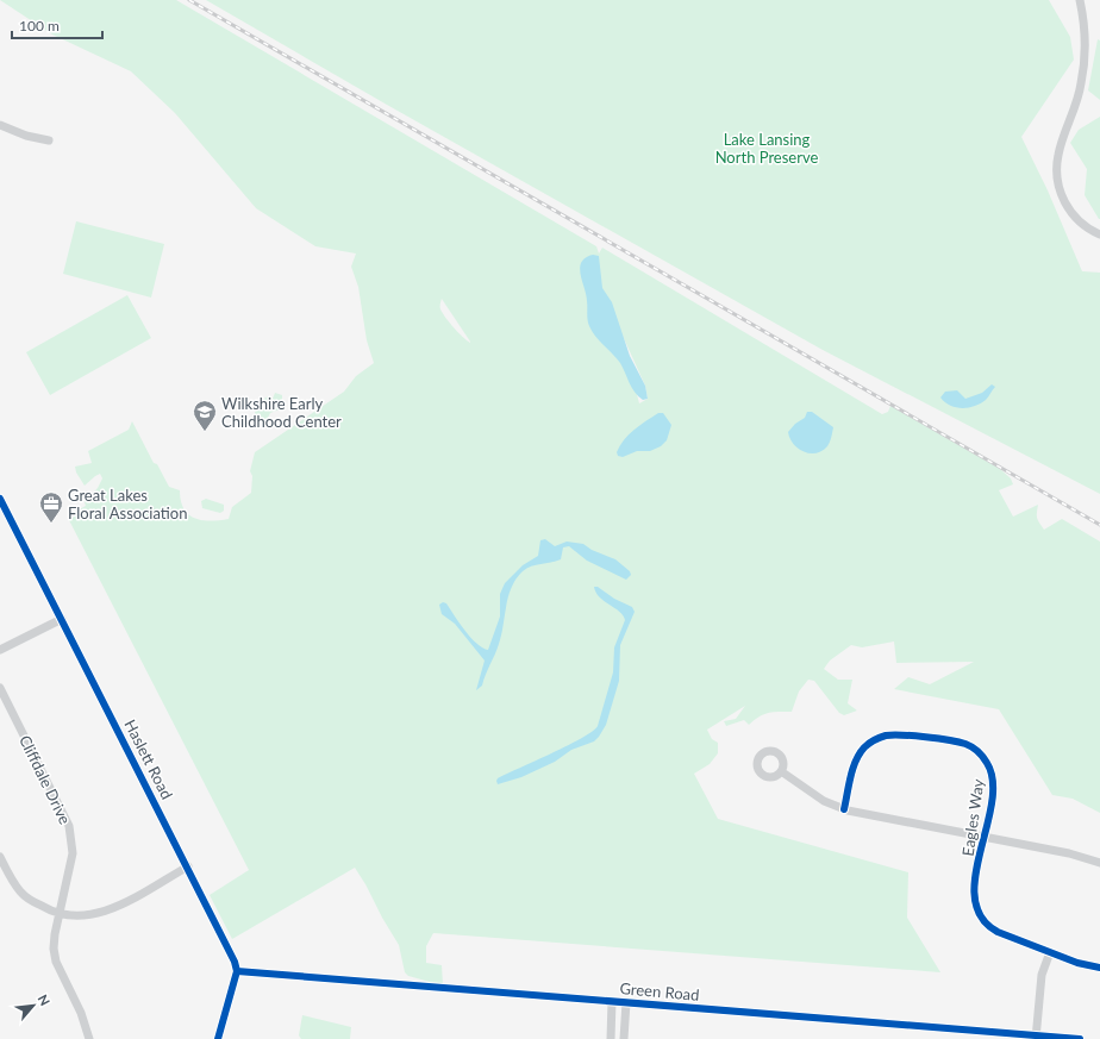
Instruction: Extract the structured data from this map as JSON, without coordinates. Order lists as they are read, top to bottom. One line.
{"streets":{"street":["Haslett Road","Cliffdale Drive","Eagles Way","Green Road"]},"crossings":[["Haslett Road","Green Road"]],"parks":["Lake Lansing North Preserve"],"places":{"school or university":["Wilkshire Early Childhood Center"],"office":["Great Lakes Floral Association"]},"scale_bar":"100 m","north":"top right"}
